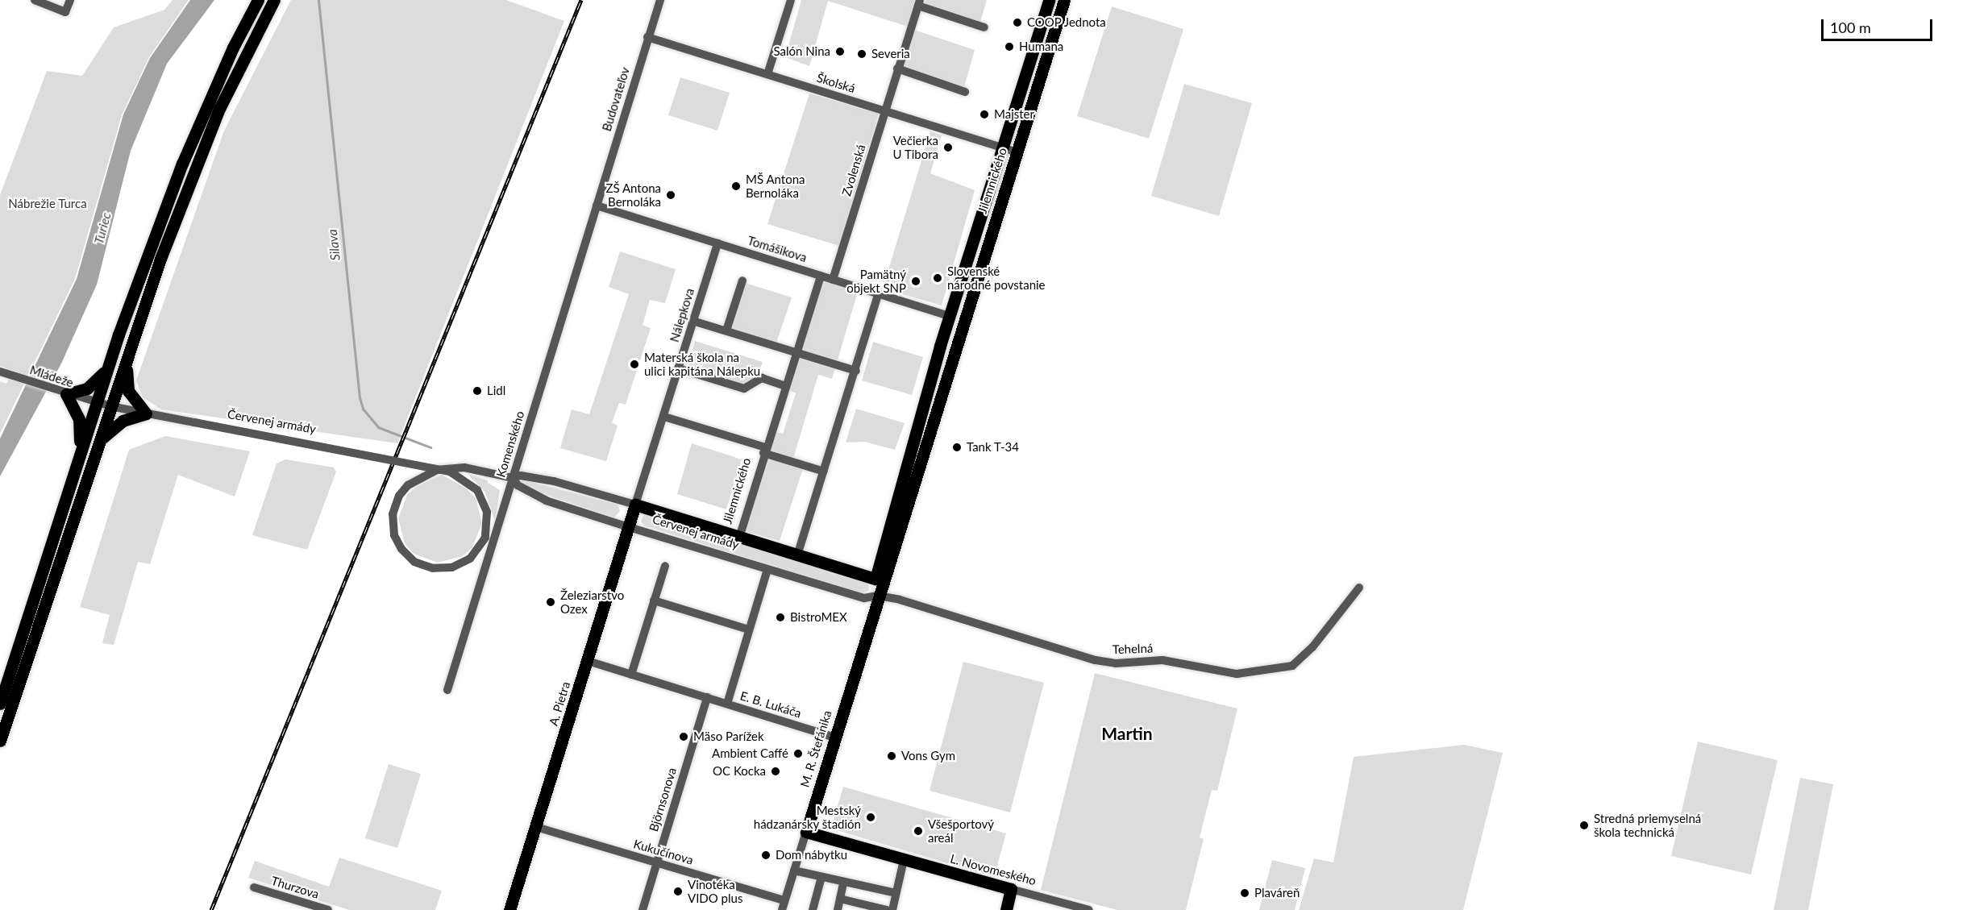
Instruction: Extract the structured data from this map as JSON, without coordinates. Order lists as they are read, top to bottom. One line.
{"streets":{"main road":["Jilemnického","Červenej armády","A. Pietra","M. R. Štefánika","L. Novomeského"],"street":["Školská","Budovateľov","Zvolenská","Tomášikova","Nálepkova","Mládeže","Komenského","Tehelná","E. B. Lukáča","Björnsonova","Kukučínova","Thurzova"]},"crossings":[["Školská","Budovateľov"],["Školská","Zvolenská"],["Školská","Jilemnického"],["Budovateľov","Tomášikova"],["Budovateľov","Komenského"],["Zvolenská","Tomášikova"],["Jilemnického","Tomášikova"],["Jilemnického","Červenej armády"],["Jilemnického","Tehelná"],["Jilemnického","M. R. Štefánika"],["Tomášikova","Nálepkova"],["Tomášikova","Komenského"],["Nálepkova","Červenej armády"],["Nálepkova","A. Pietra"],["Mládeže","Červenej armády"],["Červenej armády","Komenského"],["Červenej armády","Tehelná"],["Červenej armády","A. Pietra"],["Červenej armády","E. B. Lukáča"],["Červenej armády","M. R. Štefánika"],["Tehelná","M. R. Štefánika"],["A. Pietra","E. B. Lukáča"],["A. Pietra","Kukučínova"],["E. B. Lukáča","M. R. Štefánika"],["E. B. Lukáča","Björnsonova"],["M. R. Štefánika","Kukučínova"],["M. R. Štefánika","L. Novomeského"],["Björnsonova","Kukučínova"]],"districts":["Martin"],"water":["Turiec","Silava"],"parks":["Nábrežie Turca"],"places":["COOP Jednota","Humana","Salón Nina","Severia","Majster","Večierka U Tibora","MŠ Antona Bernoláka","ZŠ Antona Bernoláka","Slovenské národné povstanie","Pamätný objekt SNP","Materská škola na ulici kapitána Nálepku","Lidl","Tank T-34","Železiarstvo Ozex","BistroMEX","Mäso Parížek","Ambient Caffé","Vons Gym","OC Kocka","Mestský hádzanársky štadión","Stredná priemyselná škola technická","Všešportový areál","Dom nábytku","Vinotéka VIDO plus","Plaváreň"],"scale_bar":"100 m"}
